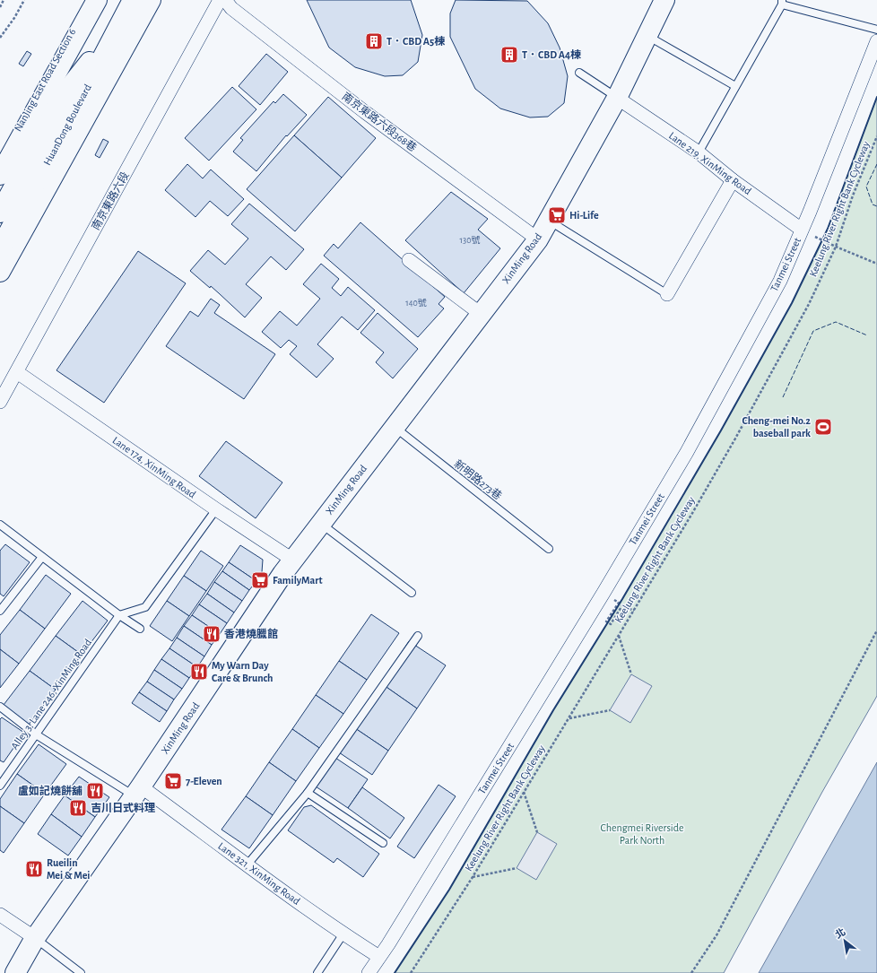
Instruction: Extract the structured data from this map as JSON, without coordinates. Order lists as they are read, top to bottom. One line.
{"streets":{"main road":["NanJing East Road Section 6","HuanDong Boulevard","XinMing Road"],"street":["南京東路六段368巷","Lane 219, XinMing Road","南京東路六段","Tanmei Street","Lane 174, XinMing Road","Lane 321, XinMing Road"],"lane":["新明路273巷","Alley 3, Lane 246, XinMing Road"],"path":["Keelung River Right Bank Cycleway"]},"crossings":[["南京東路六段368巷","XinMing Road"],["Lane 219, XinMing Road","XinMing Road"],["Lane 219, XinMing Road","Tanmei Street"],["南京東路六段","Lane 174, XinMing Road"],["XinMing Road","Lane 174, XinMing Road"],["XinMing Road","新明路273巷"],["XinMing Road","Lane 321, XinMing Road"],["Tanmei Street","Lane 321, XinMing Road"]],"parks":["Chengmei Riverside Park North"],"places":{"building":["T．CBD A5棟","T．CBD A4棟"],"supermarket":["Hi-Life","FamilyMart","7-Eleven"],"sports":["Cheng-mei No.2 baseball park"],"restaurant":["香港燒臘館","My Warn Day Care & Brunch","盧如記燒餅舖","吉川日式料理","Rueilin Mei & Mei"]},"house_numbers":["130號","140號"],"north":"top left"}
